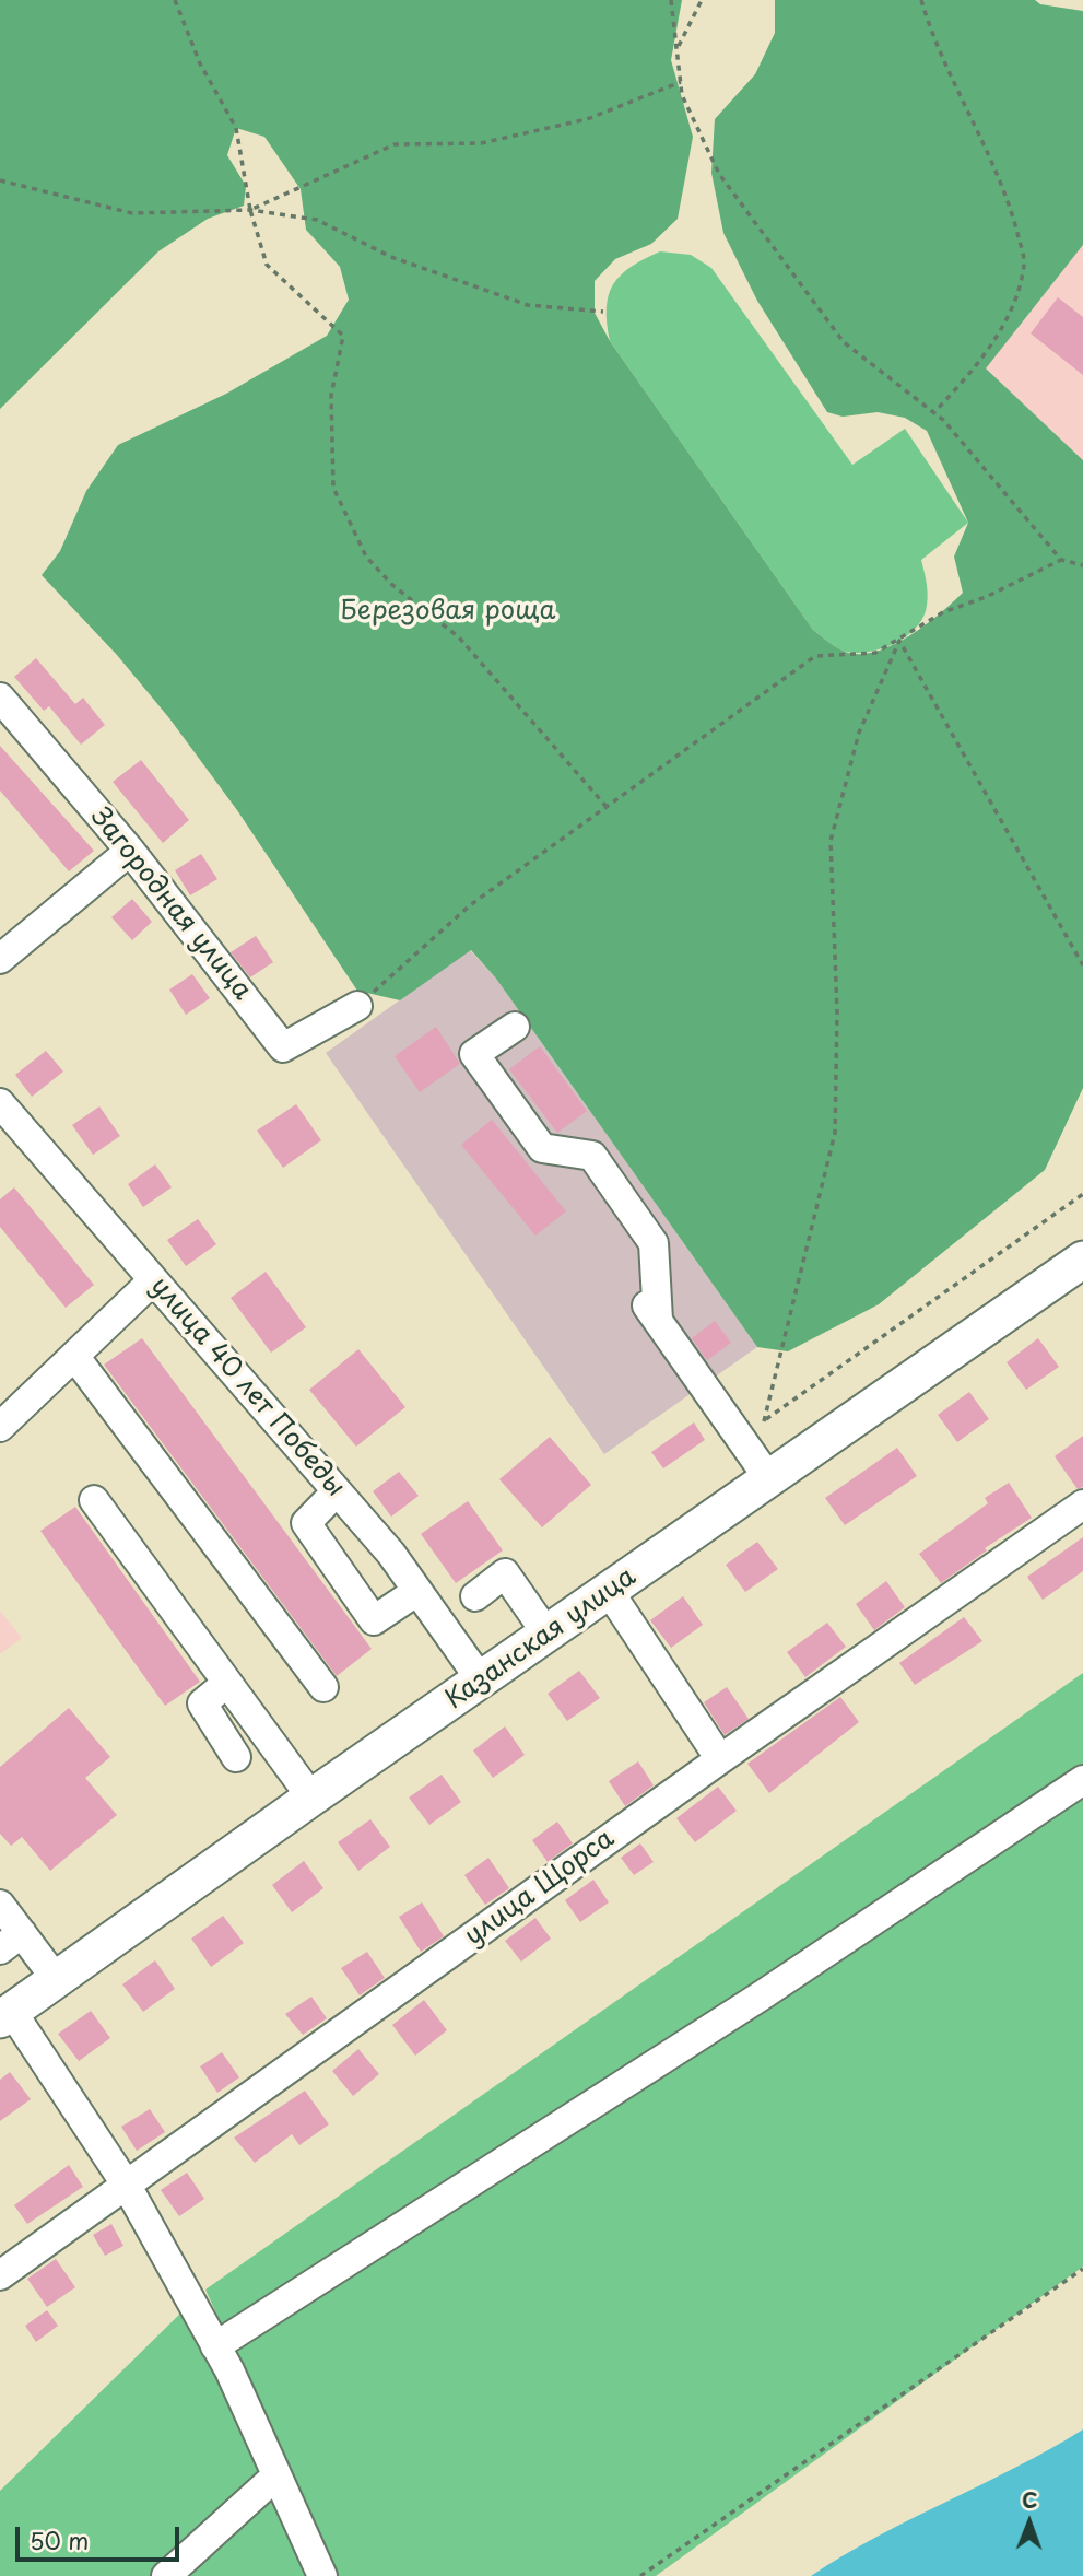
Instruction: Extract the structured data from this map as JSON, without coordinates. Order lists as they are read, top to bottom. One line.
{"streets":{"main road":["Казанская улица"],"street":["Загородная улица","улица 40 лет Победы","улица Щорса"]},"crossings":[["улица 40 лет Победы","Казанская улица"]],"parks":["Березовая роща"],"scale_bar":"50 m","north":"top"}
